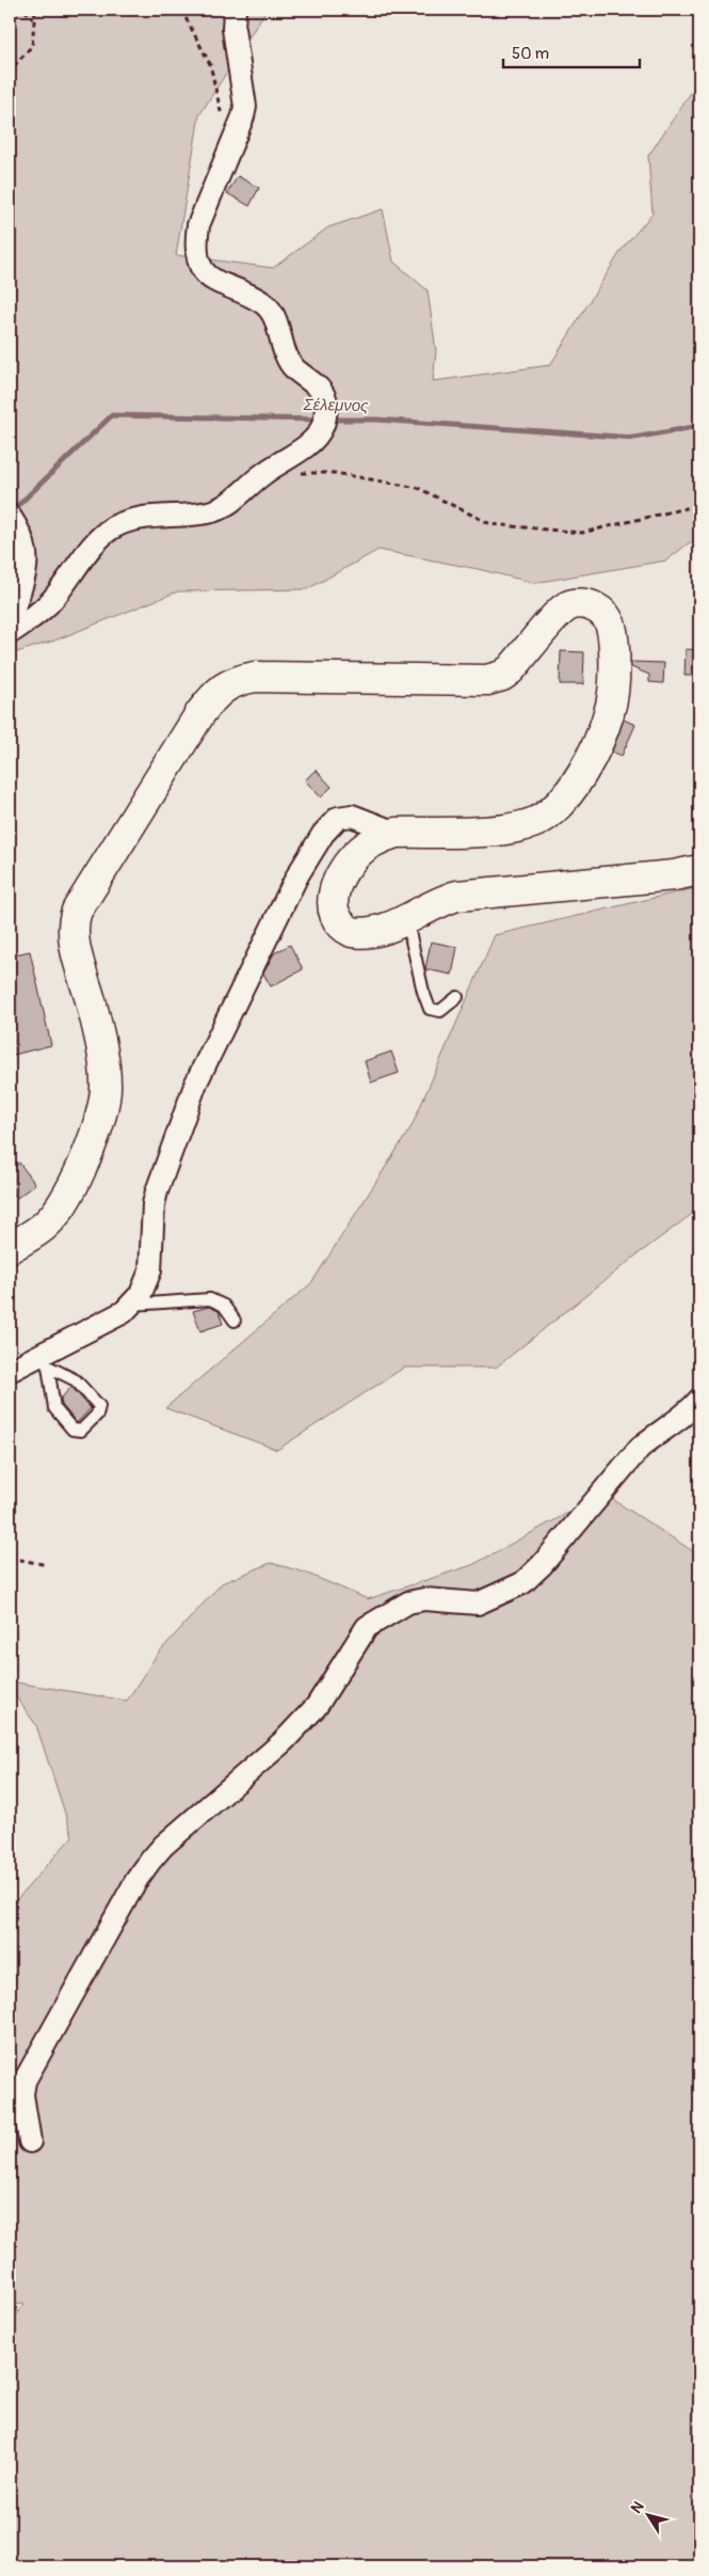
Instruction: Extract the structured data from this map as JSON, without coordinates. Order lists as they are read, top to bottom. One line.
{"water":["Σέλεμνος"],"scale_bar":"50 m","north":"top left"}
